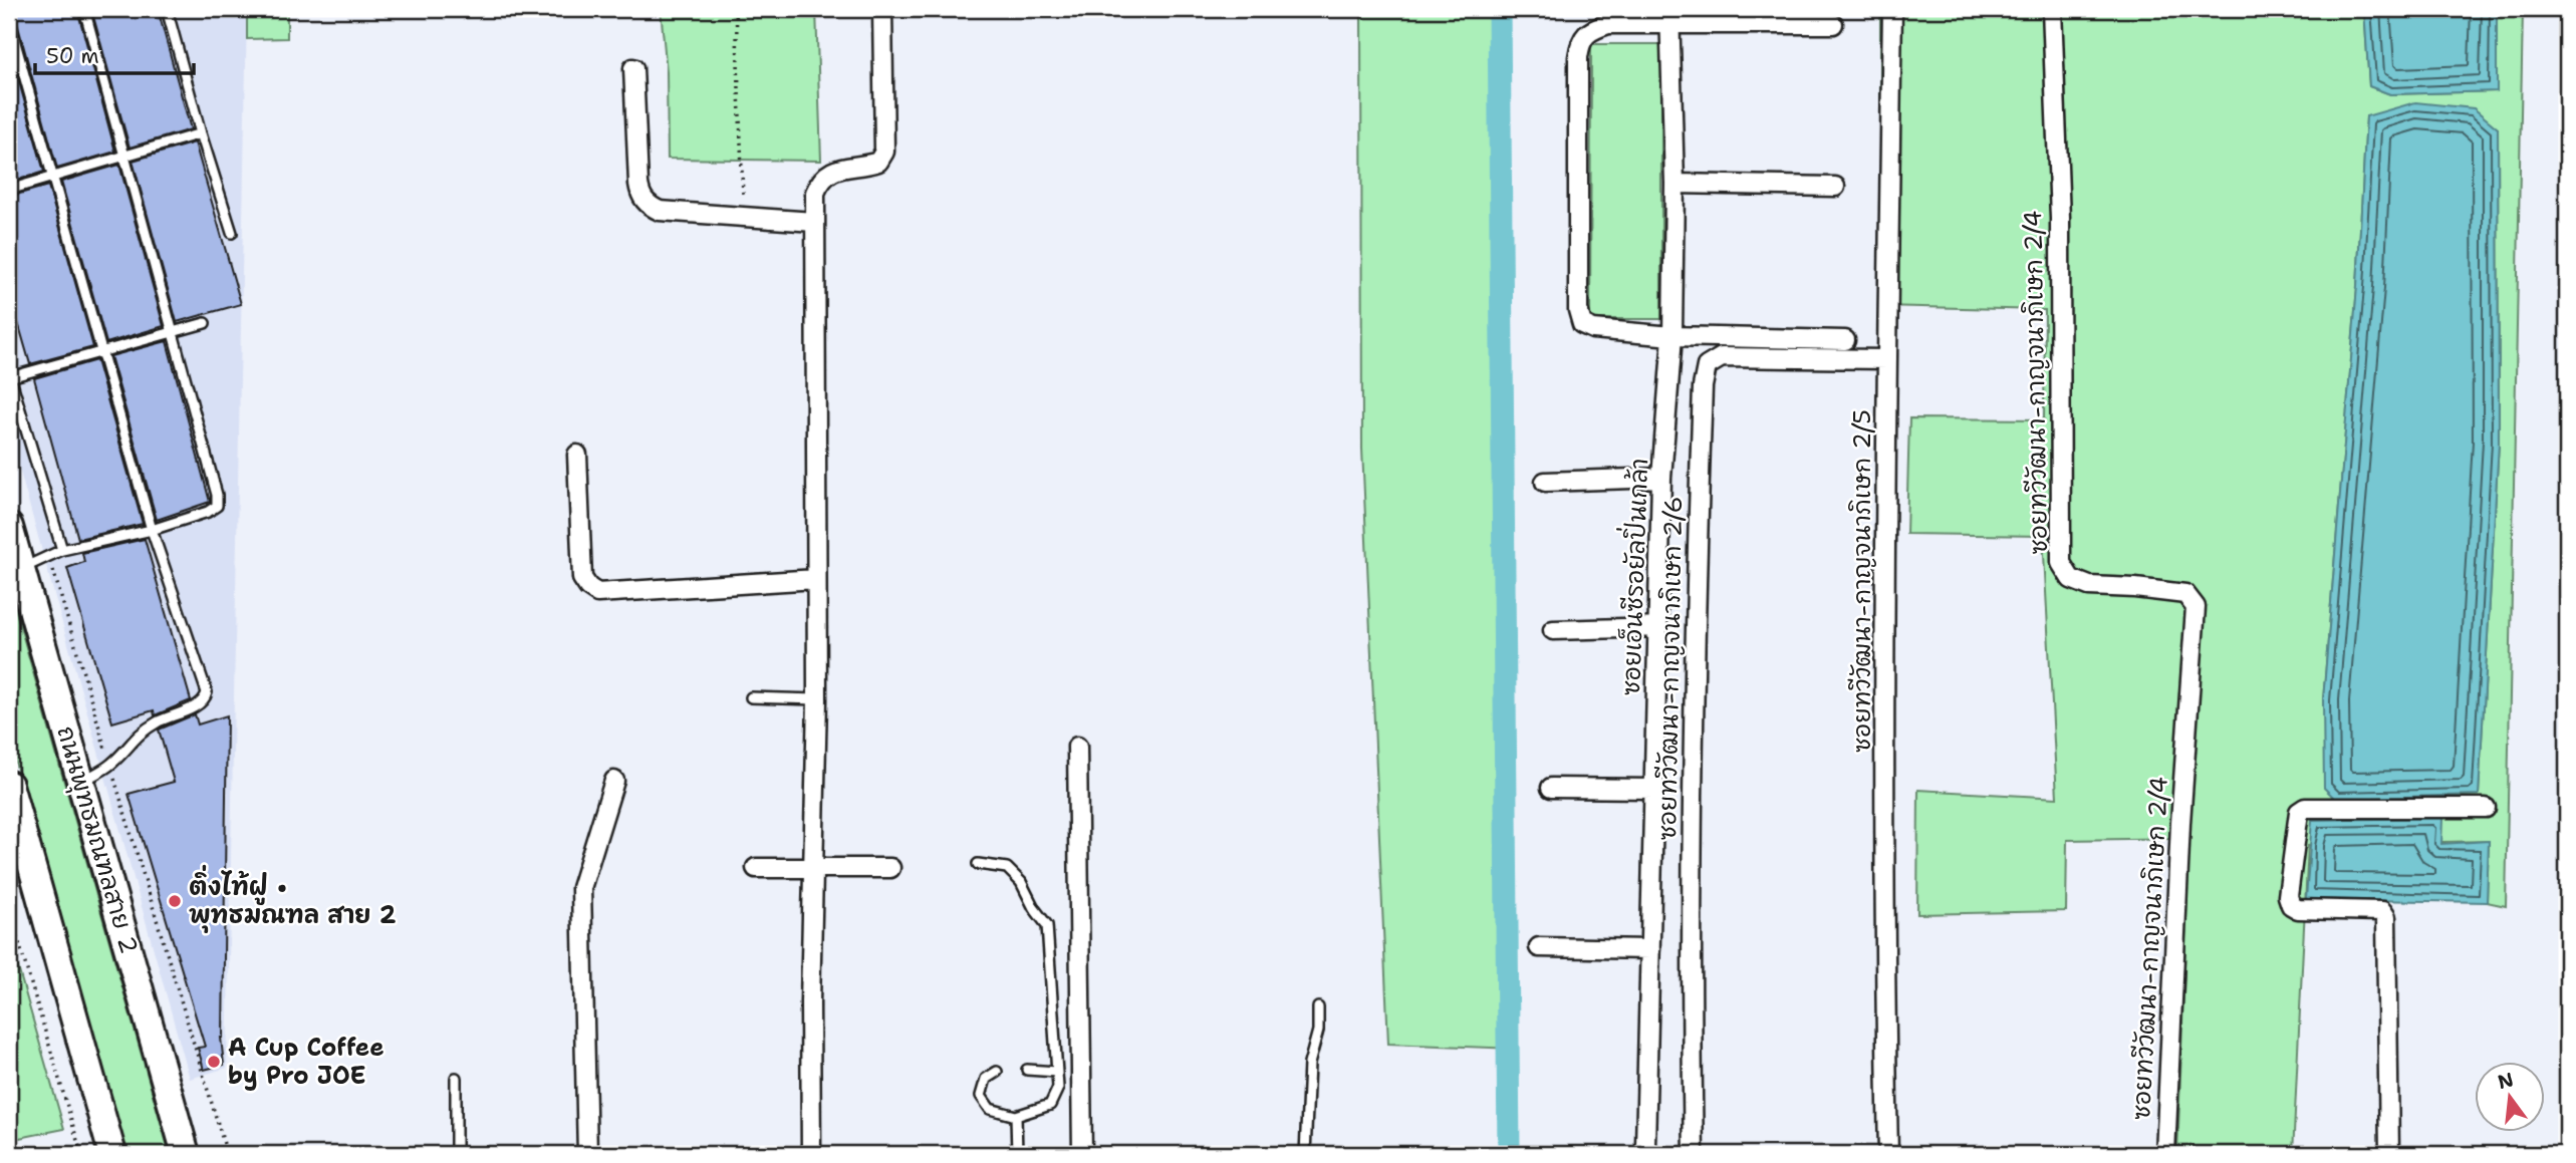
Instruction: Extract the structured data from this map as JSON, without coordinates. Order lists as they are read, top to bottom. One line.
{"streets":{"main road":["ถนนพุทธมณฑลสาย 2"],"street":["ซอยทวีวัฒนา-กาญจนาภิเษก 2/4","ซอยเอ็นซีรอยัลปิ่นเกล้า","ซอยทวีวัฒนา-กาญจนาภิเษก 2/5","ซอยทวีวัฒนา-กาญจนาภิเษก 2/6"]},"crossings":[["ซอยทวีวัฒนา-กาญจนาภิเษก 2/5","ซอยทวีวัฒนา-กาญจนาภิเษก 2/6"]],"places":["ติ่งไท้ฝู • พุทธมณฑล สาย 2","A Cup Coffee by Pro JOE"],"scale_bar":"50 m","north":"top"}
